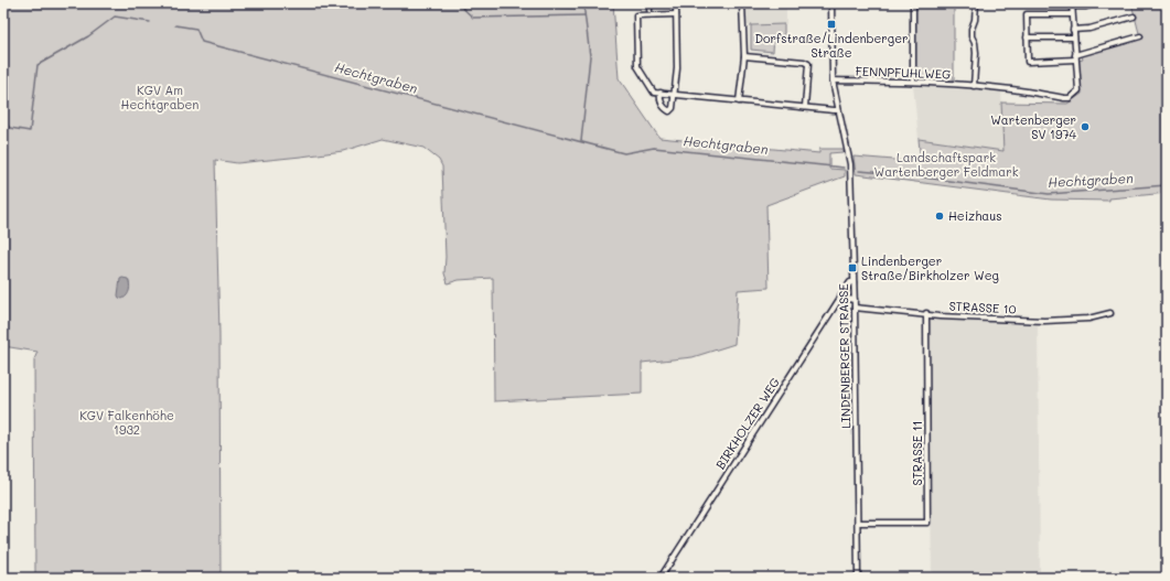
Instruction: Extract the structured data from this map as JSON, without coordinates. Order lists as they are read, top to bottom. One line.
{"streets":{"street":["FENNPFUHLWEG","STRASSE 10","LINDENBERGER STRASSE","BIRKHOLZER WEG","STRASSE 11"]},"crossings":[["FENNPFUHLWEG","LINDENBERGER STRASSE"],["STRASSE 10","LINDENBERGER STRASSE"],["STRASSE 10","STRASSE 11"],["LINDENBERGER STRASSE","BIRKHOLZER WEG"],["LINDENBERGER STRASSE","STRASSE 11"]],"water":["Hechtgraben"],"parks":["KGV Am Hechtgraben","Landschaftspark Wartenberger Feldmark","KGV Falkenhöhe 1932"],"places":{"transit":["Dorfstraße/Lindenberger Straße","Lindenberger Straße/Birkholzer Weg"],"other":["Wartenberger SV 1974","Heizhaus"]}}
